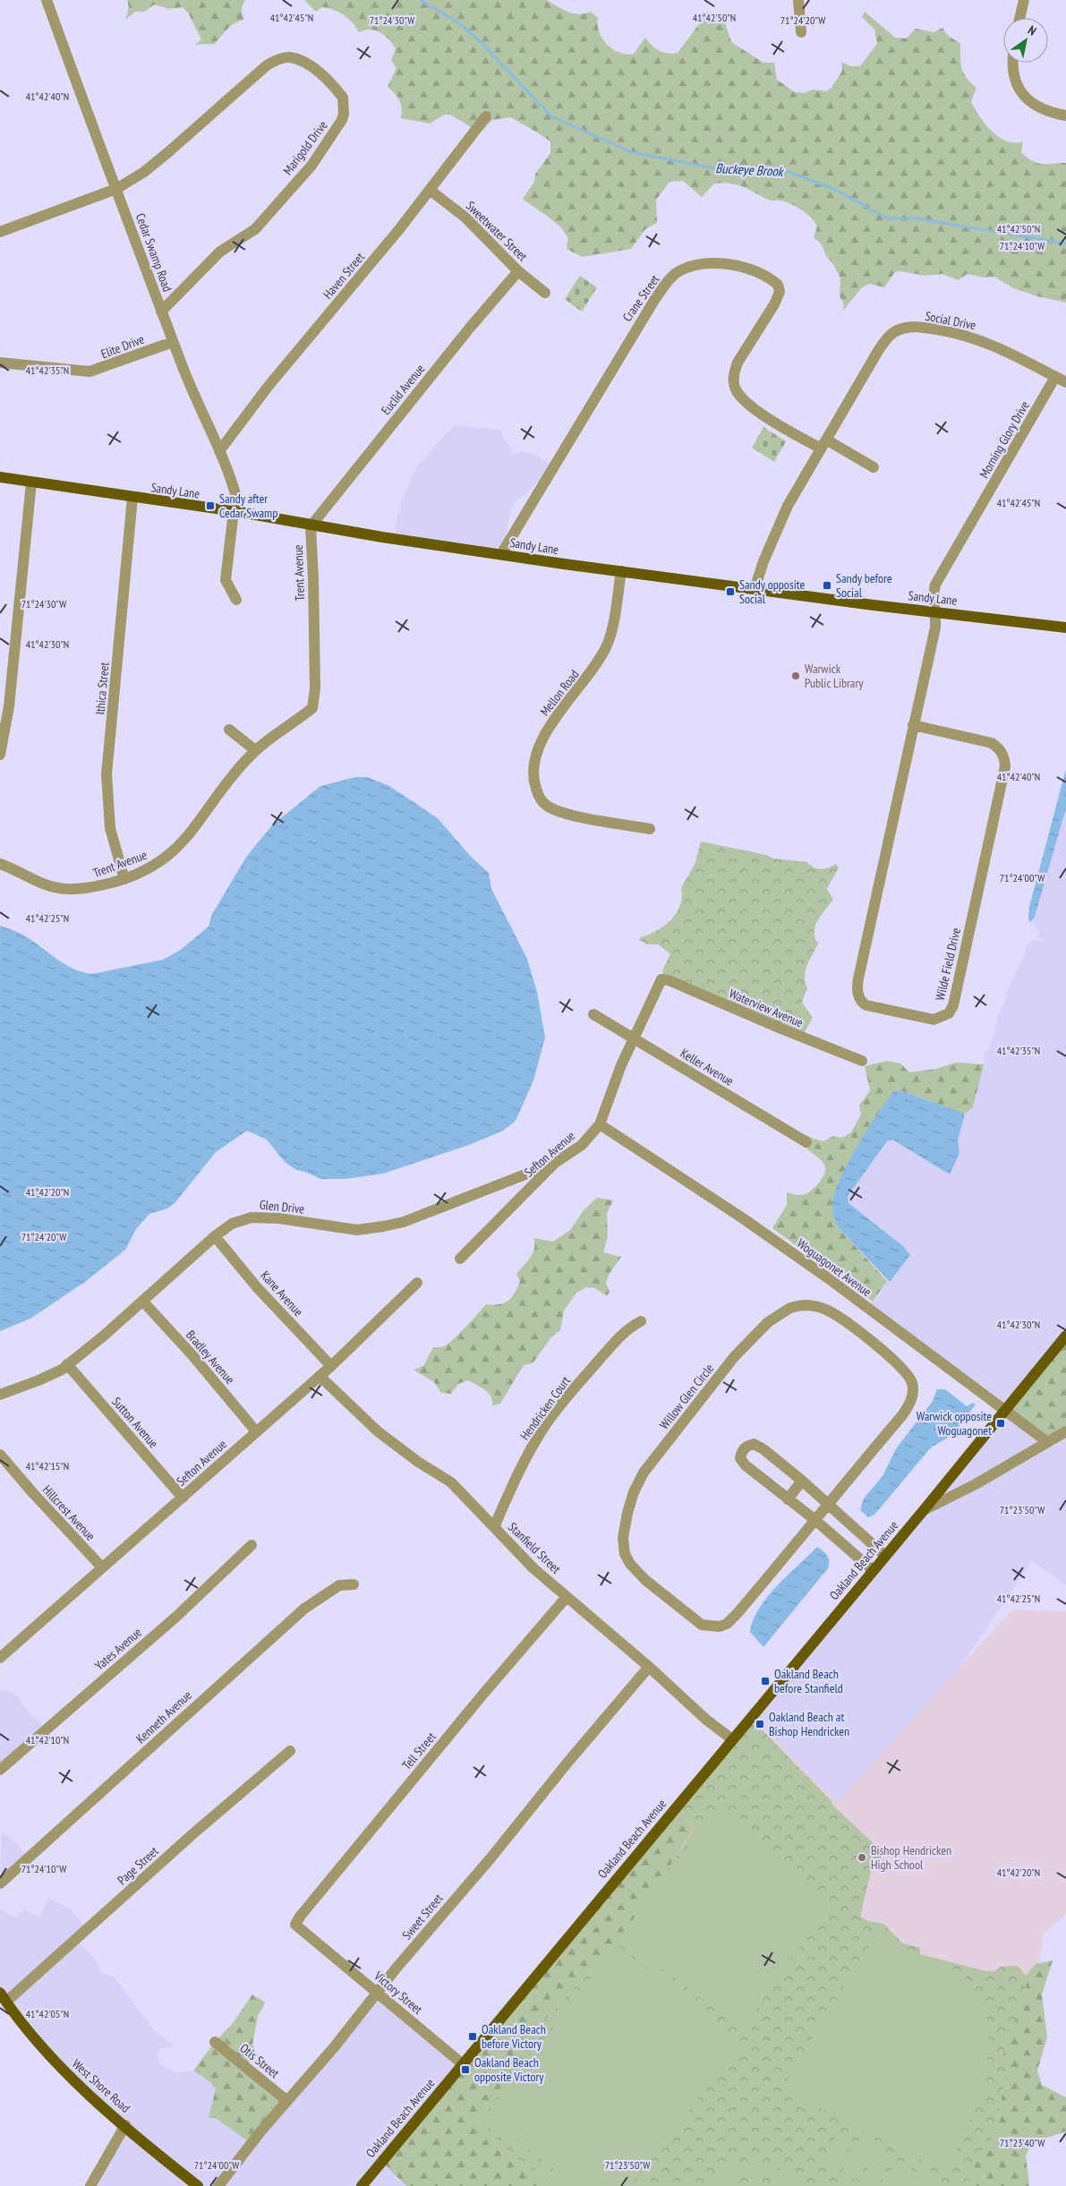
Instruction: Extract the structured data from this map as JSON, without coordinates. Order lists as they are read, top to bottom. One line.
{"streets":{"main road":["Sandy Lane","Oakland Beach Avenue","West Shore Road"],"street":["Marigold Drive","Sweetwater Street","Cedar Swamp Road","Haven Street","Crane Street","Social Drive","Elite Drive","Euclid Avenue","Morning Glory Drive","Trent Avenue","Ithica Street","Mellon Road","Wilde Field Drive","Waterview Avenue","Keller Avenue","Sefton Avenue","Glen Drive","Woguagonet Avenue","Kane Avenue","Bradley Avenue","Willow Glen Circle","Hendricken Court","Sutton Avenue","Hillcrest Avenue","Stanfield Street","Yates Avenue","Kenneth Avenue","Tell Street","Page Street","Sweet Street","Victory Street","Otis Street"]},"crossings":[["Marigold Drive","Cedar Swamp Road"],["Sweetwater Street","Haven Street"],["Sweetwater Street","Euclid Avenue"],["Cedar Swamp Road","Haven Street"],["Cedar Swamp Road","Elite Drive"],["Cedar Swamp Road","Sandy Lane"],["Crane Street","Social Drive"],["Crane Street","Sandy Lane"],["Social Drive","Morning Glory Drive"],["Social Drive","Sandy Lane"],["Euclid Avenue","Sandy Lane"],["Euclid Avenue","Trent Avenue"],["Morning Glory Drive","Sandy Lane"],["Morning Glory Drive","Wilde Field Drive"],["Sandy Lane","Trent Avenue"],["Sandy Lane","Ithica Street"],["Sandy Lane","Mellon Road"],["Sandy Lane","Wilde Field Drive"],["Trent Avenue","Ithica Street"],["Waterview Avenue","Sefton Avenue"],["Keller Avenue","Sefton Avenue"],["Sefton Avenue","Glen Drive"],["Sefton Avenue","Woguagonet Avenue"],["Sefton Avenue","Kane Avenue"],["Sefton Avenue","Bradley Avenue"],["Sefton Avenue","Sutton Avenue"],["Sefton Avenue","Hillcrest Avenue"],["Sefton Avenue","Stanfield Street"],["Glen Drive","Kane Avenue"],["Glen Drive","Bradley Avenue"],["Glen Drive","Sutton Avenue"],["Woguagonet Avenue","Oakland Beach Avenue"],["Hendricken Court","Stanfield Street"],["Stanfield Street","Oakland Beach Avenue"],["Stanfield Street","Tell Street"],["Stanfield Street","Sweet Street"],["Oakland Beach Avenue","Victory Street"],["Tell Street","Victory Street"],["Page Street","West Shore Road"],["Sweet Street","Victory Street"],["Sweet Street","Otis Street"]],"water":["Buckeye Brook"],"places":{"transit":["Sandy after Cedar Swamp","Sandy before Social","Sandy opposite Social","Warwick opposite Woguagonet","Oakland Beach before Stanfield","Oakland Beach at Bishop Hendricken","Oakland Beach before Victory","Oakland Beach opposite Victory"],"other":["Warwick Public Library","Bishop Hendricken High School"]},"north":"top right","coordinates":["41°42'45\"N","41°42'50\"N","71°24'20\"W","71°24'30\"W","41°42'40\"N","71°24'10\"W","41°42'35\"N","41°42'30\"N","71°24'00\"W","41°42'25\"N","41°42'20\"N","41°42'15\"N","71°23'50\"W","41°42'10\"N","41°42'05\"N","71°23'40\"W"]}
